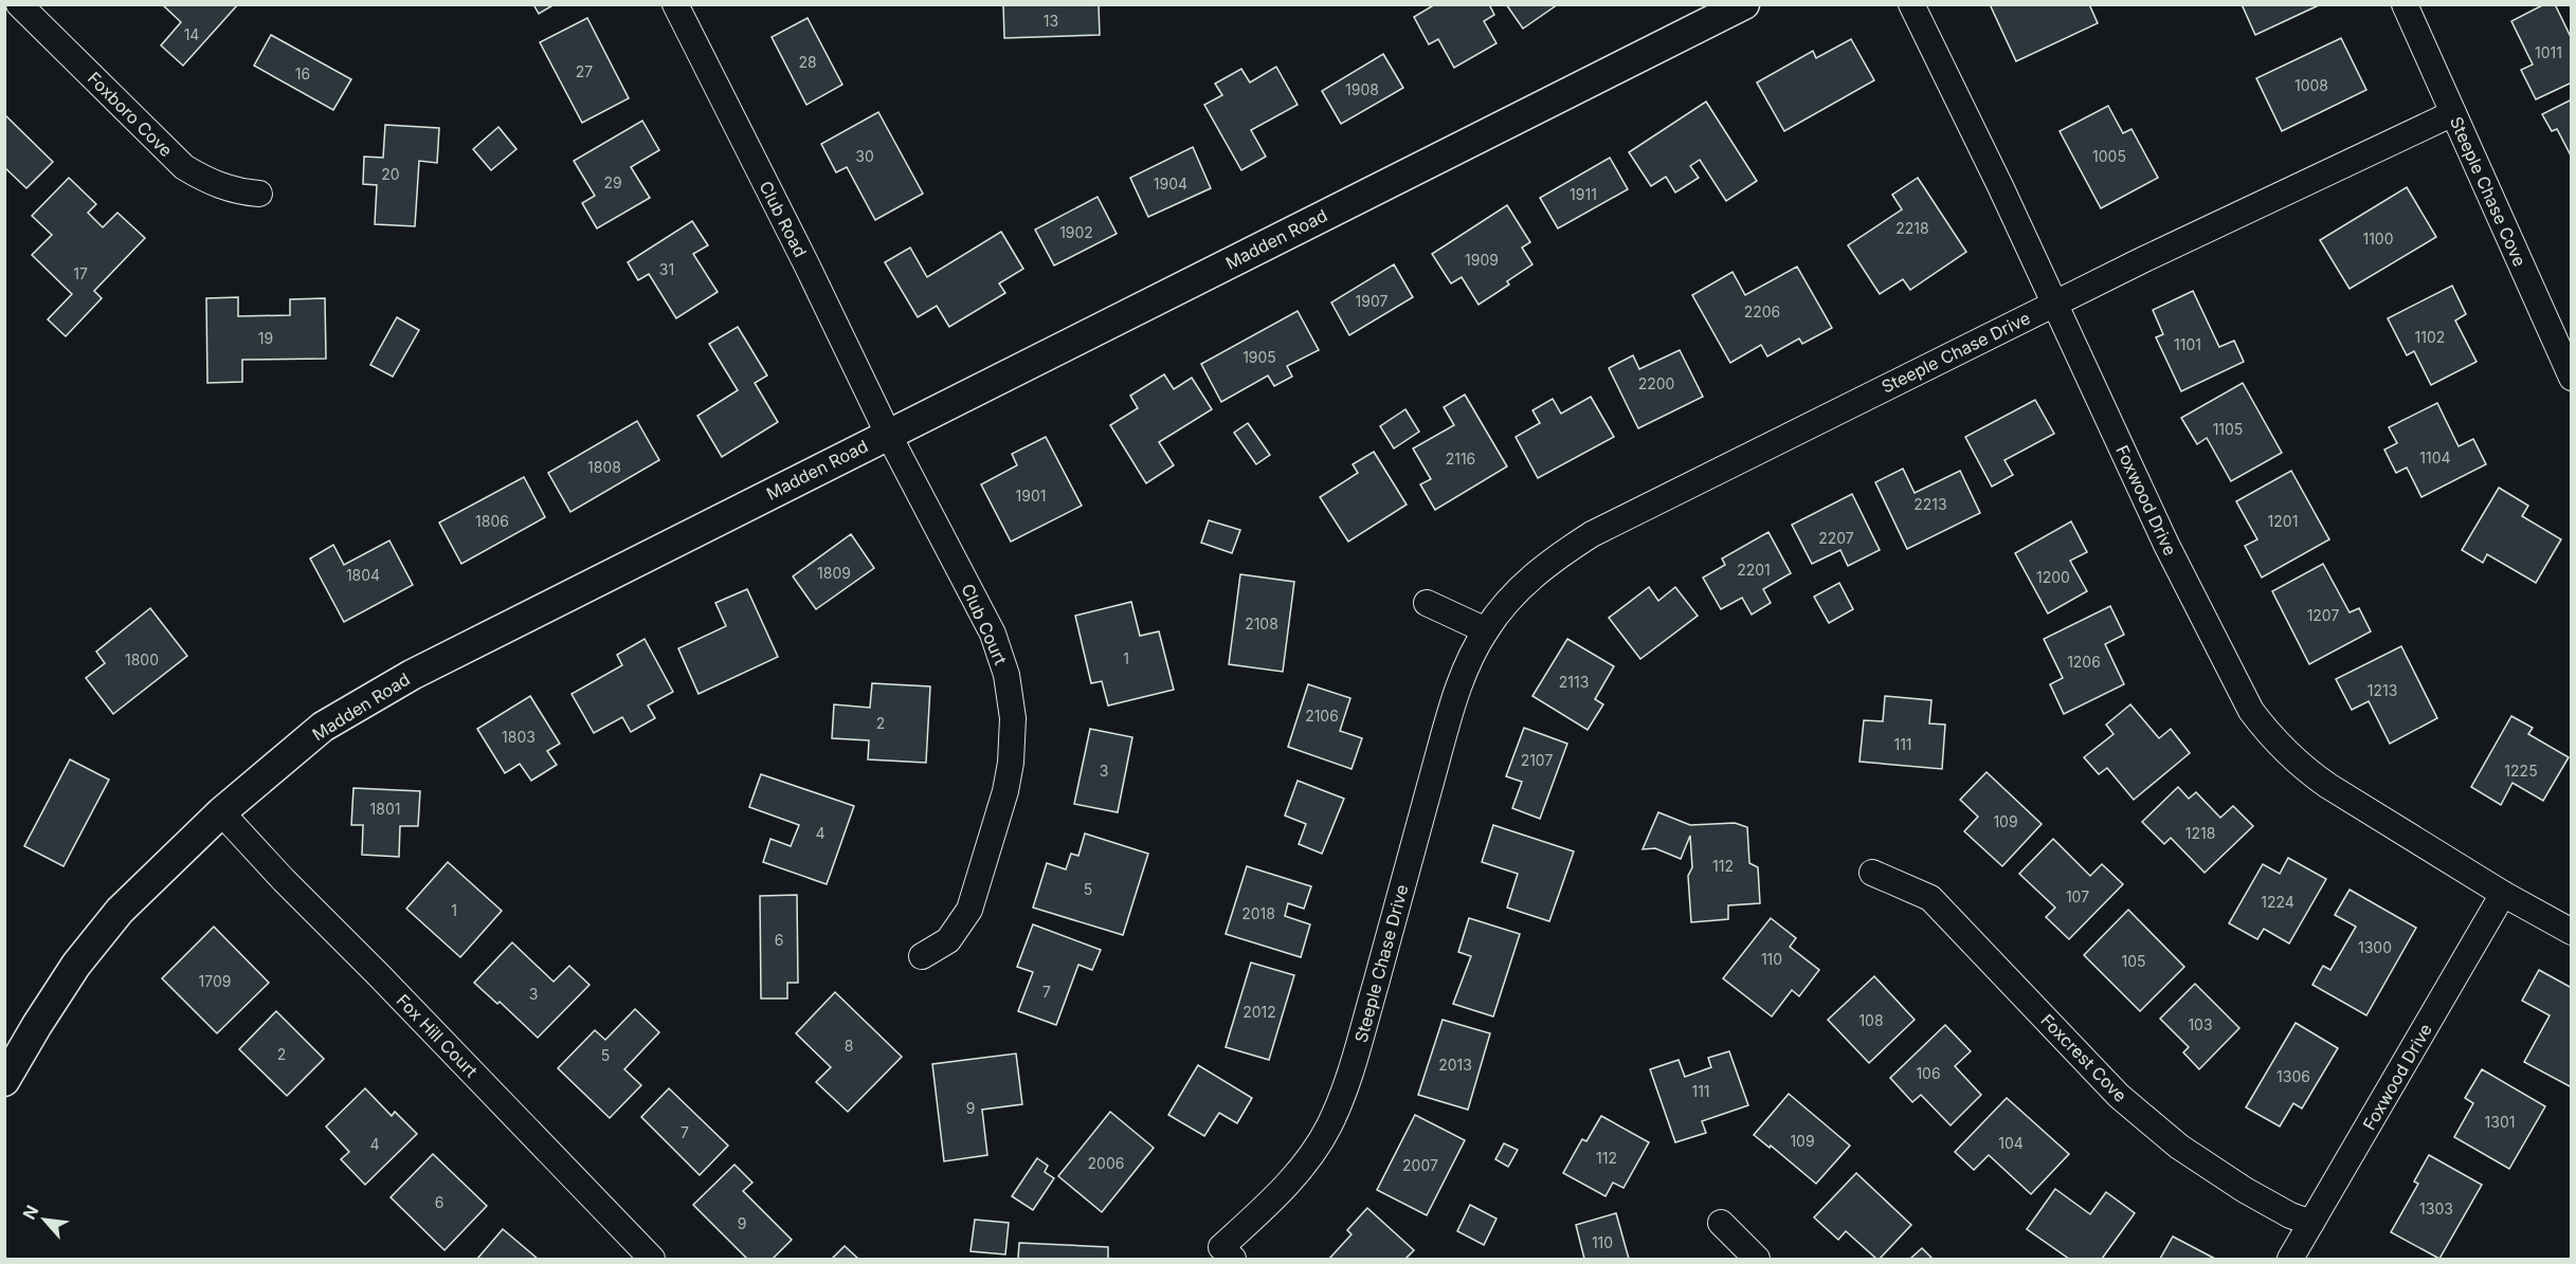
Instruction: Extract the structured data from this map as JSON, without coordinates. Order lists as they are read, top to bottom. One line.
{"streets":{"street":["Foxboro Cove","Steeple Chase Cove","Club Road","Madden Road","Steeple Chase Drive","Foxwood Drive","Club Court","Fox Hill Court","Foxcrest Cove"]},"crossings":[["Steeple Chase Cove","Steeple Chase Drive"],["Club Road","Madden Road"],["Club Road","Club Court"],["Madden Road","Club Court"],["Madden Road","Fox Hill Court"],["Steeple Chase Drive","Foxwood Drive"],["Foxwood Drive","Foxcrest Cove"]],"house_numbers":["13","14","1011","28","27","16","1008","1908","30","1005","20","29","1904","1911","2218","1902","1100","1909","31","17","1907","2206","1102","19","1101","1905","2200","1105","1104","2116","1808","1901","2213","1806","1201","2207","2201","1809","1804","1200","1207","2108","1","1800","1206","2113","1213","2106","2","1803","111","2107","3","1225","1801","109","4","1218","112","5","107","1224","1","2018","6","1300","110","105","1709","7","3","2012","108","103","8","2","5","2013","106","1306","111","9","1301","7","109","104","4","112","2006","2007","6","1303","9","110"],"north":"top left"}
